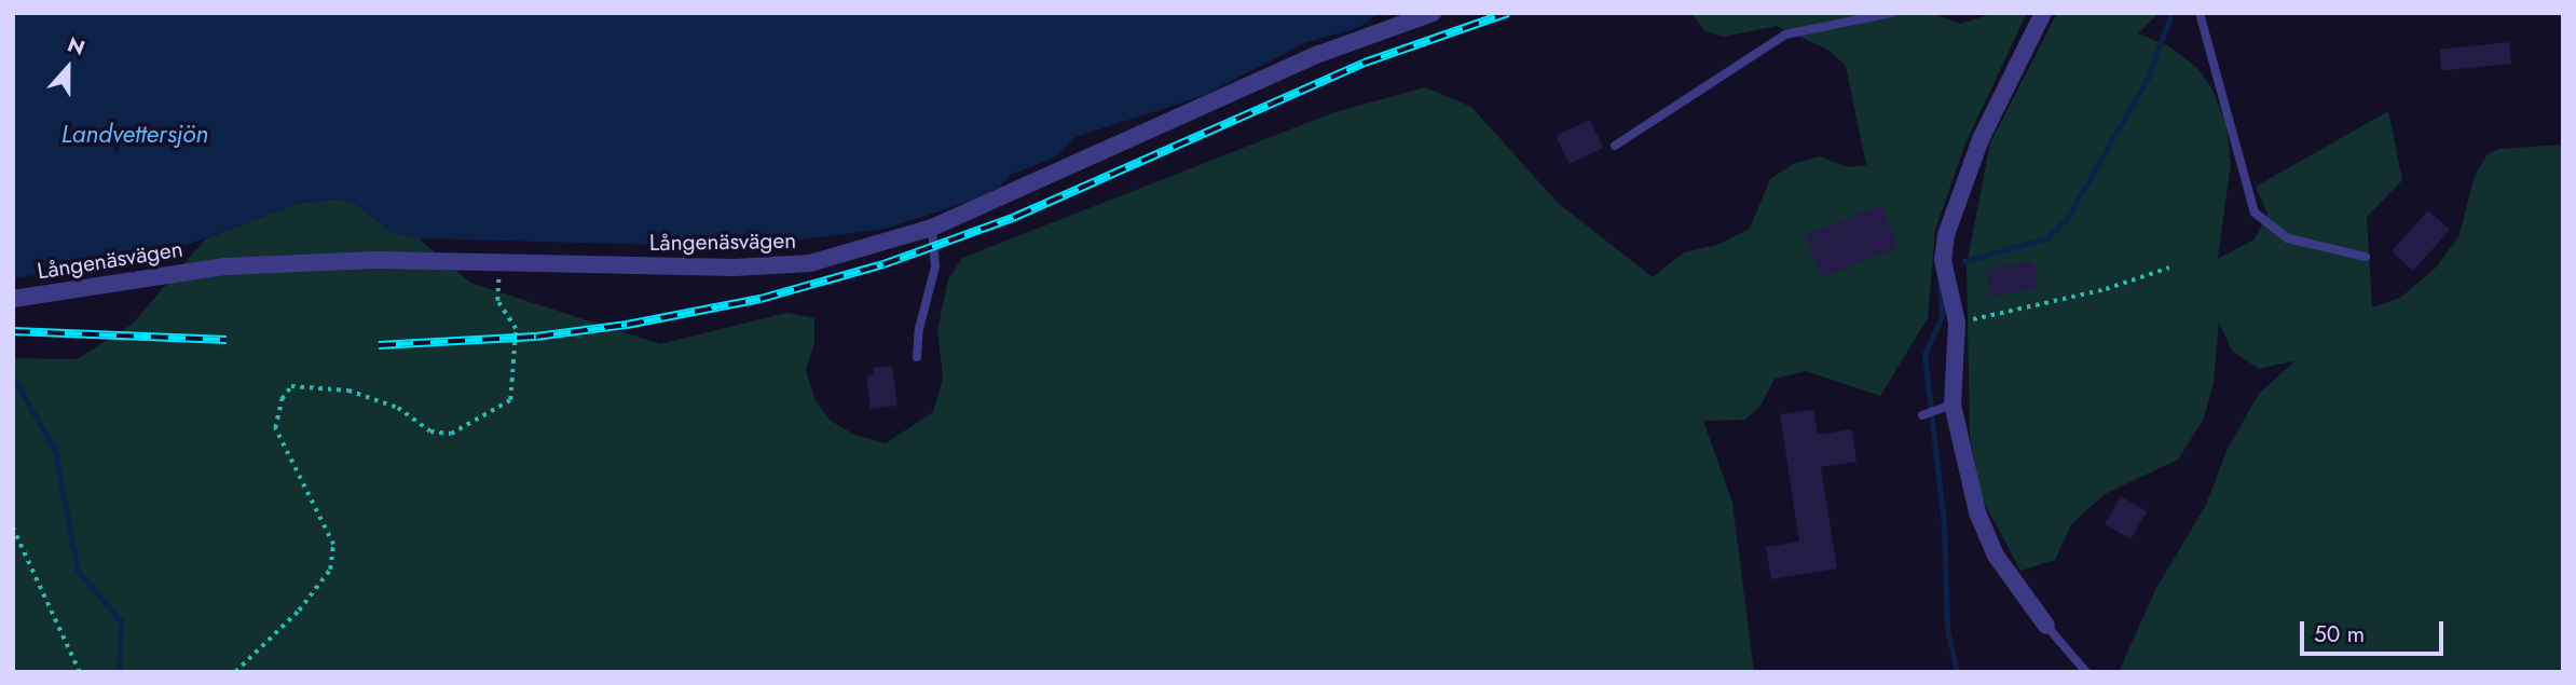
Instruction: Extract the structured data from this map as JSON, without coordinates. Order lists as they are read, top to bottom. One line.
{"streets":{"street":["Långenäsvägen"]},"water":["Landvettersjön"],"scale_bar":"50 m","north":"top"}
